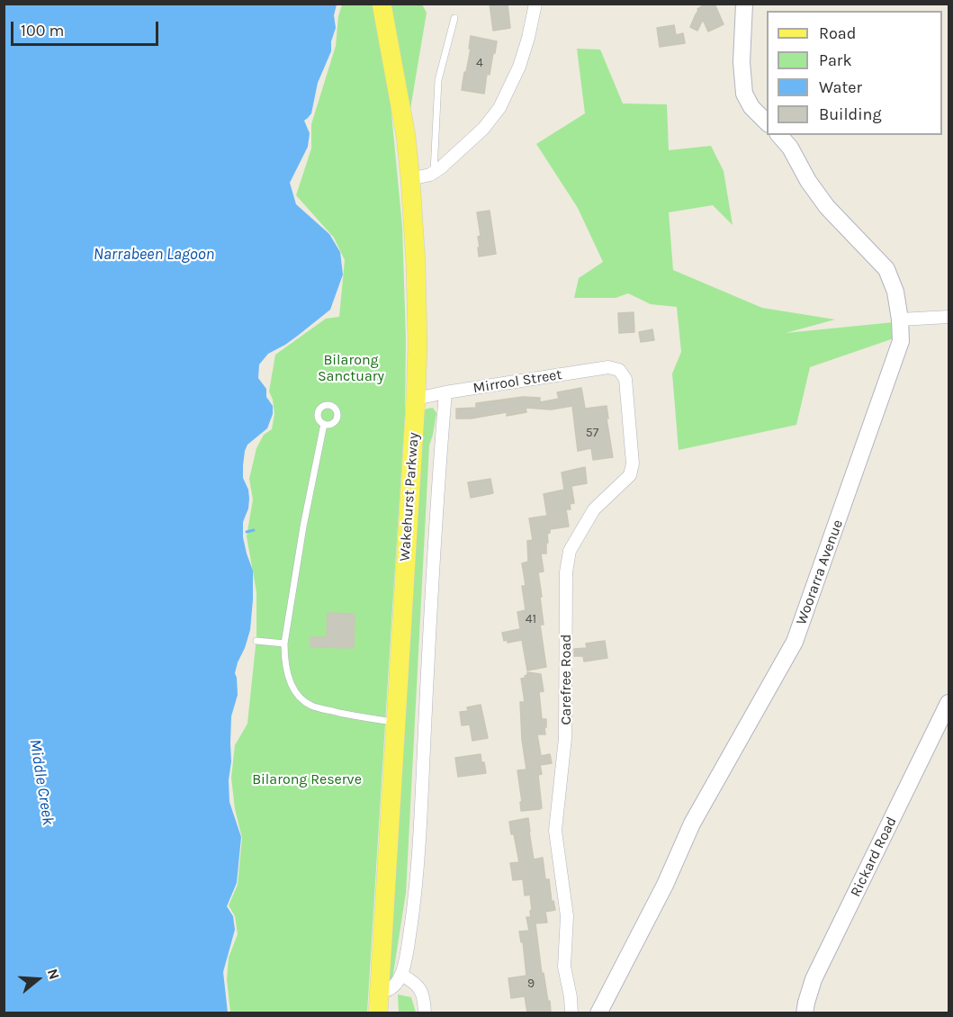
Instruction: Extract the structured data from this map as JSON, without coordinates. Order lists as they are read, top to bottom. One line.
{"streets":{"main road":["Wakehurst Parkway"],"street":["Mirrool Street","Woorarra Avenue","Carefree Road","Rickard Road"]},"crossings":[["Mirrool Street","Wakehurst Parkway"],["Mirrool Street","Carefree Road"]],"water":["Narrabeen Lagoon","Middle Creek"],"parks":["Bilarong Sanctuary","Bilarong Reserve"],"house_numbers":["4","57","41","9"],"legend":["Road","Park","Water","Building"],"scale_bar":"100 m","north":"right"}
